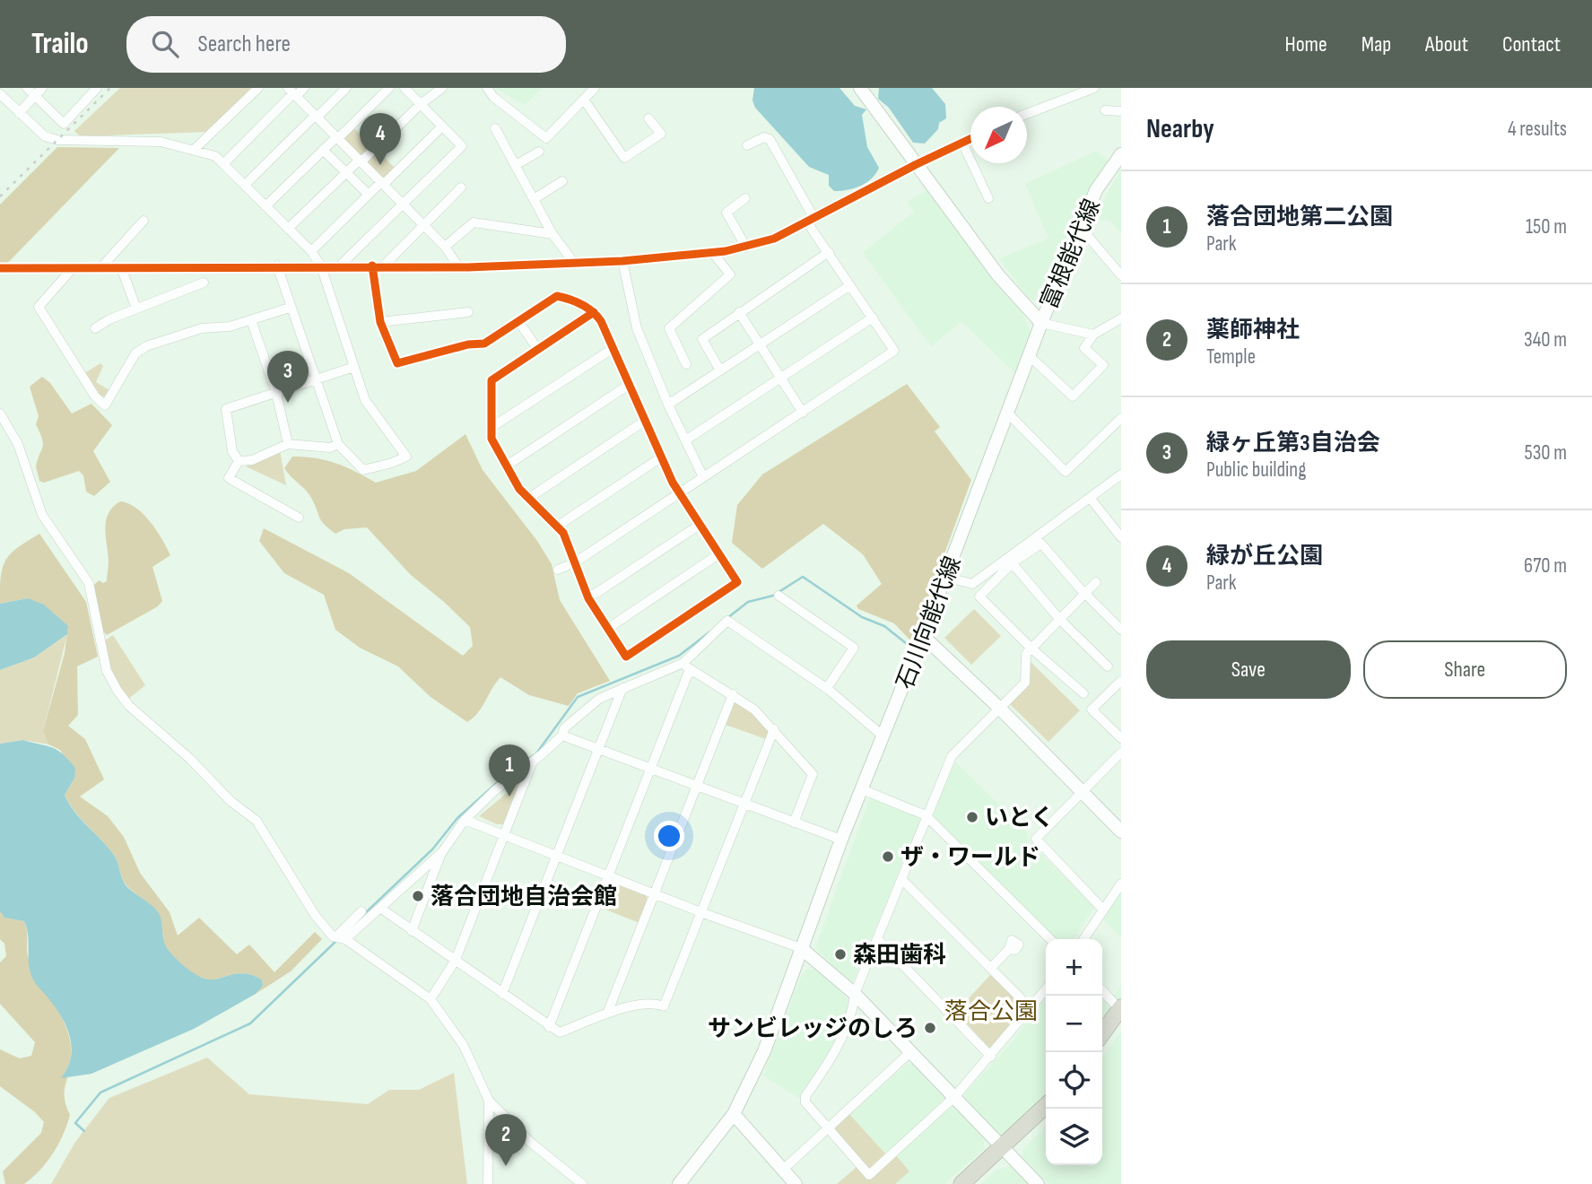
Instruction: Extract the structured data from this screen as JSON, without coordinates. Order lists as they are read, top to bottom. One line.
{"streets":{"main road":["富根能代線","石川向能代線"]},"crossings":[["富根能代線","石川向能代線"]],"parks":["落合公園"],"places":["いとく","ザ・ワールド","落合団地自治会館","森田歯科","サンビレッジのしろ"],"north":"bottom left","page":{"header":"Trailo","search":"Search here","nav":["Home","Map","About","Contact"],"heading":["Nearby","4 results"],"pins":["4","3","1","2"],"list":[{"mark":"1","name":"落合団地第二公園","note":"Park","value":"150 m"},{"mark":"2","name":"薬師神社","note":"Temple","value":"340 m"},{"mark":"3","name":"緑ヶ丘第3自治会","note":"Public building","value":"530 m"},{"mark":"4","name":"緑が丘公園","note":"Park","value":"670 m"}],"buttons":["Save","Share"],"map_buttons":["+","−"]}}
